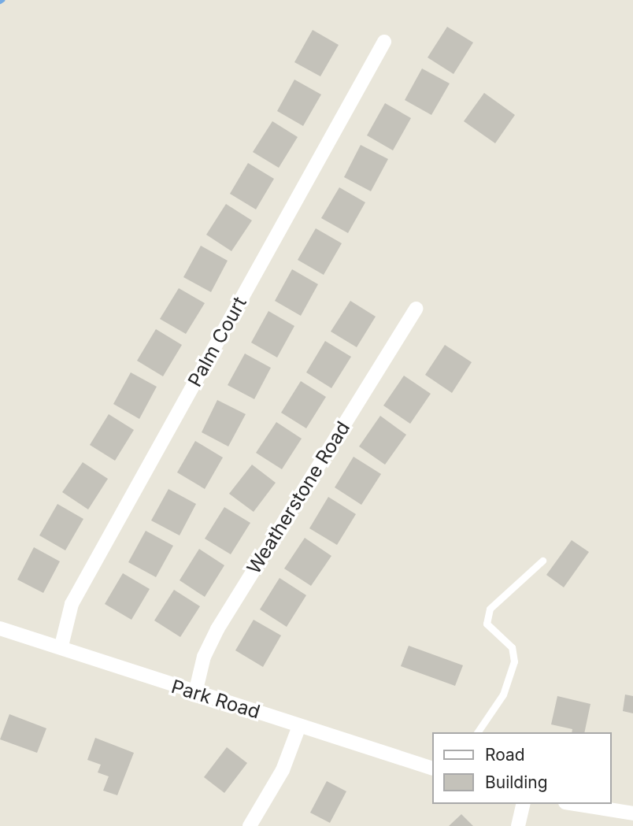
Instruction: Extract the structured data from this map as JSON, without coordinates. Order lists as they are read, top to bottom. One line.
{"streets":{"street":["Palm Court","Weatherstone Road","Park Road"]},"crossings":[["Palm Court","Park Road"],["Weatherstone Road","Park Road"]],"legend":["Road","Building"]}
